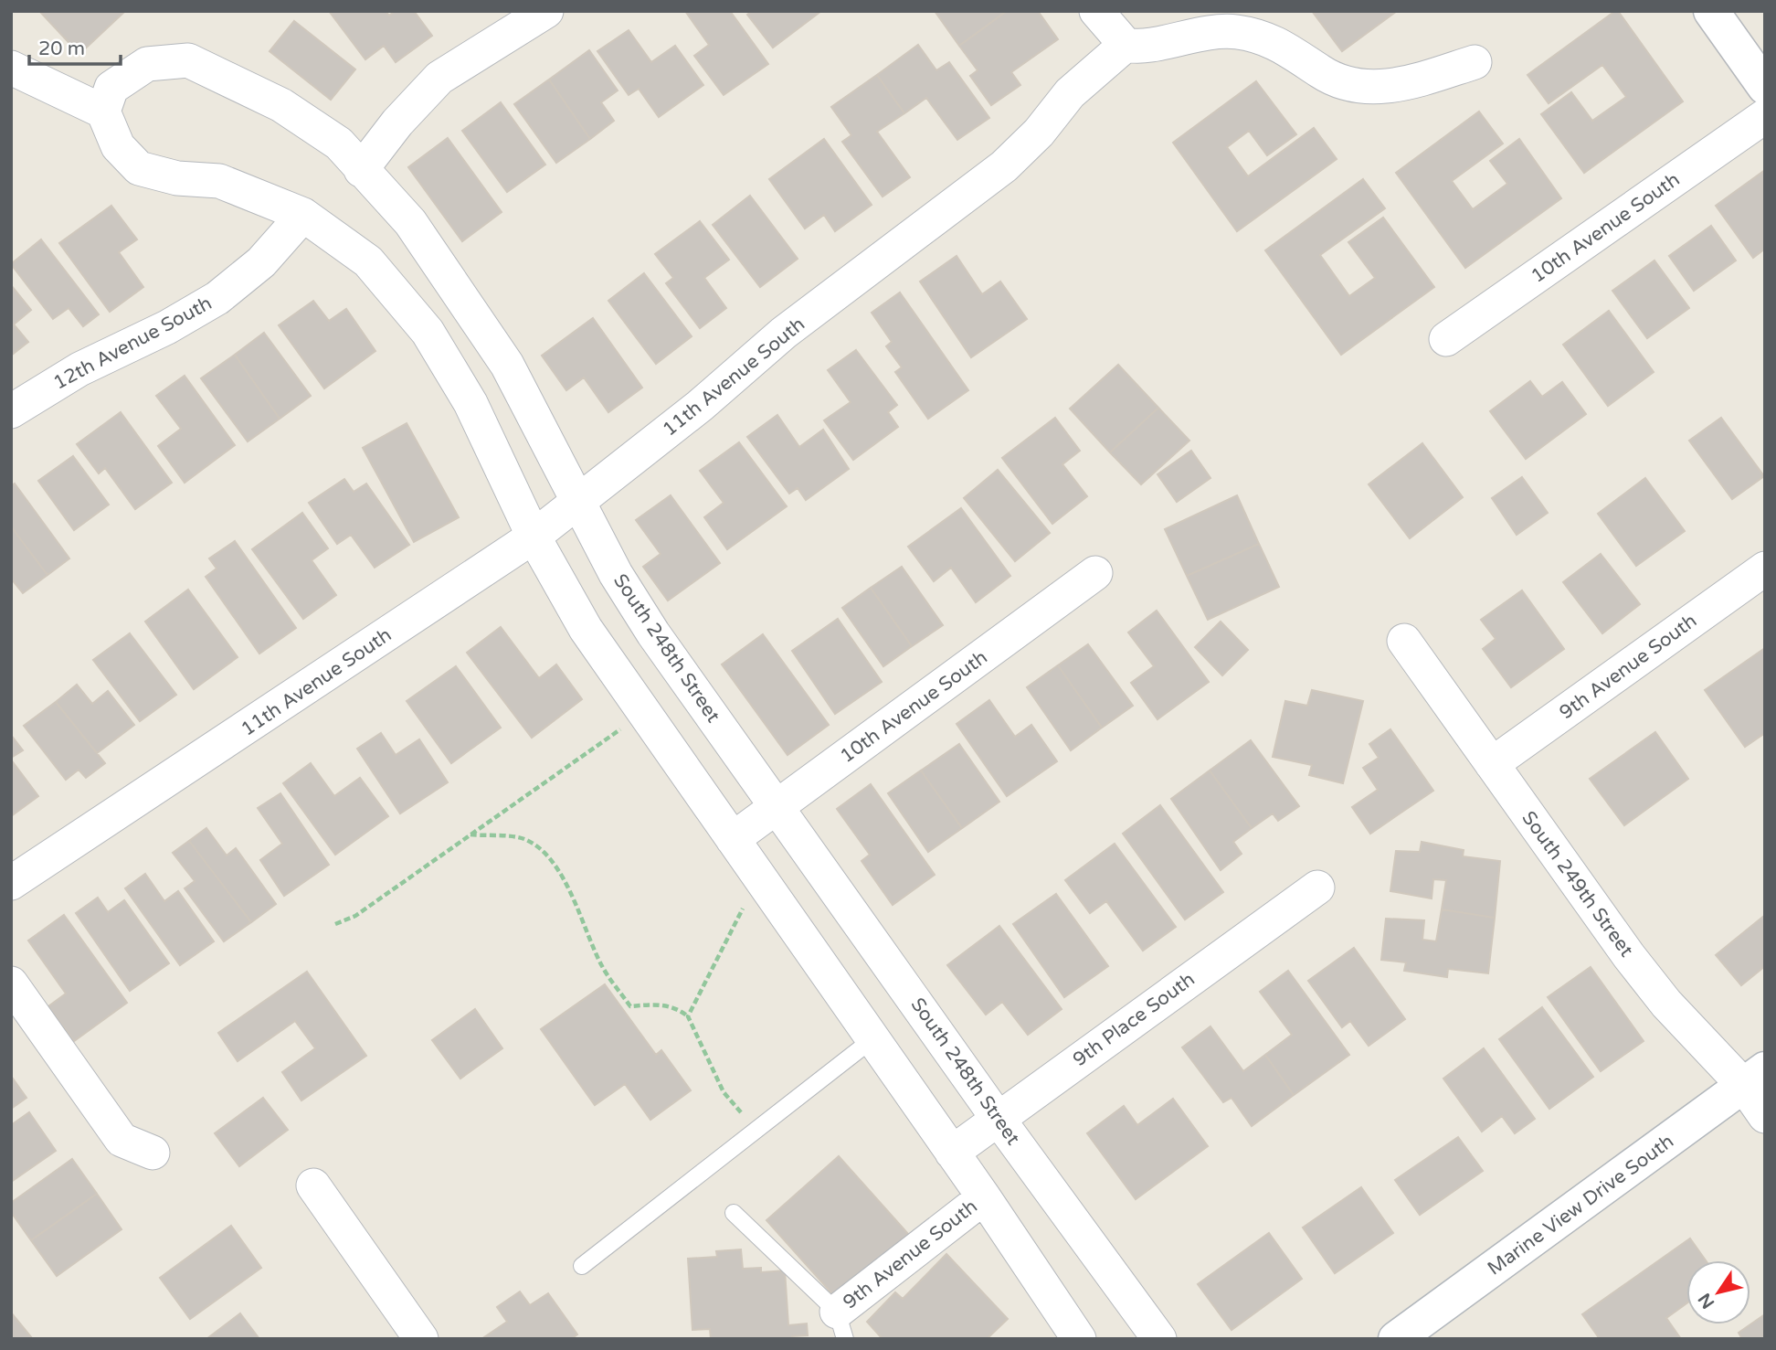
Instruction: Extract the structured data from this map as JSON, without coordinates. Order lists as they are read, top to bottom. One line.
{"streets":{"main road":["Marine View Drive South"],"street":["10th Avenue South","12th Avenue South","11th Avenue South","South 248th Street","9th Avenue South","South 249th Street","9th Place South"]},"crossings":[["10th Avenue South","South 248th Street"],["11th Avenue South","South 248th Street"],["South 248th Street","9th Place South"],["9th Avenue South","South 249th Street"],["South 249th Street","Marine View Drive South"]],"scale_bar":"20 m","north":"bottom left"}
